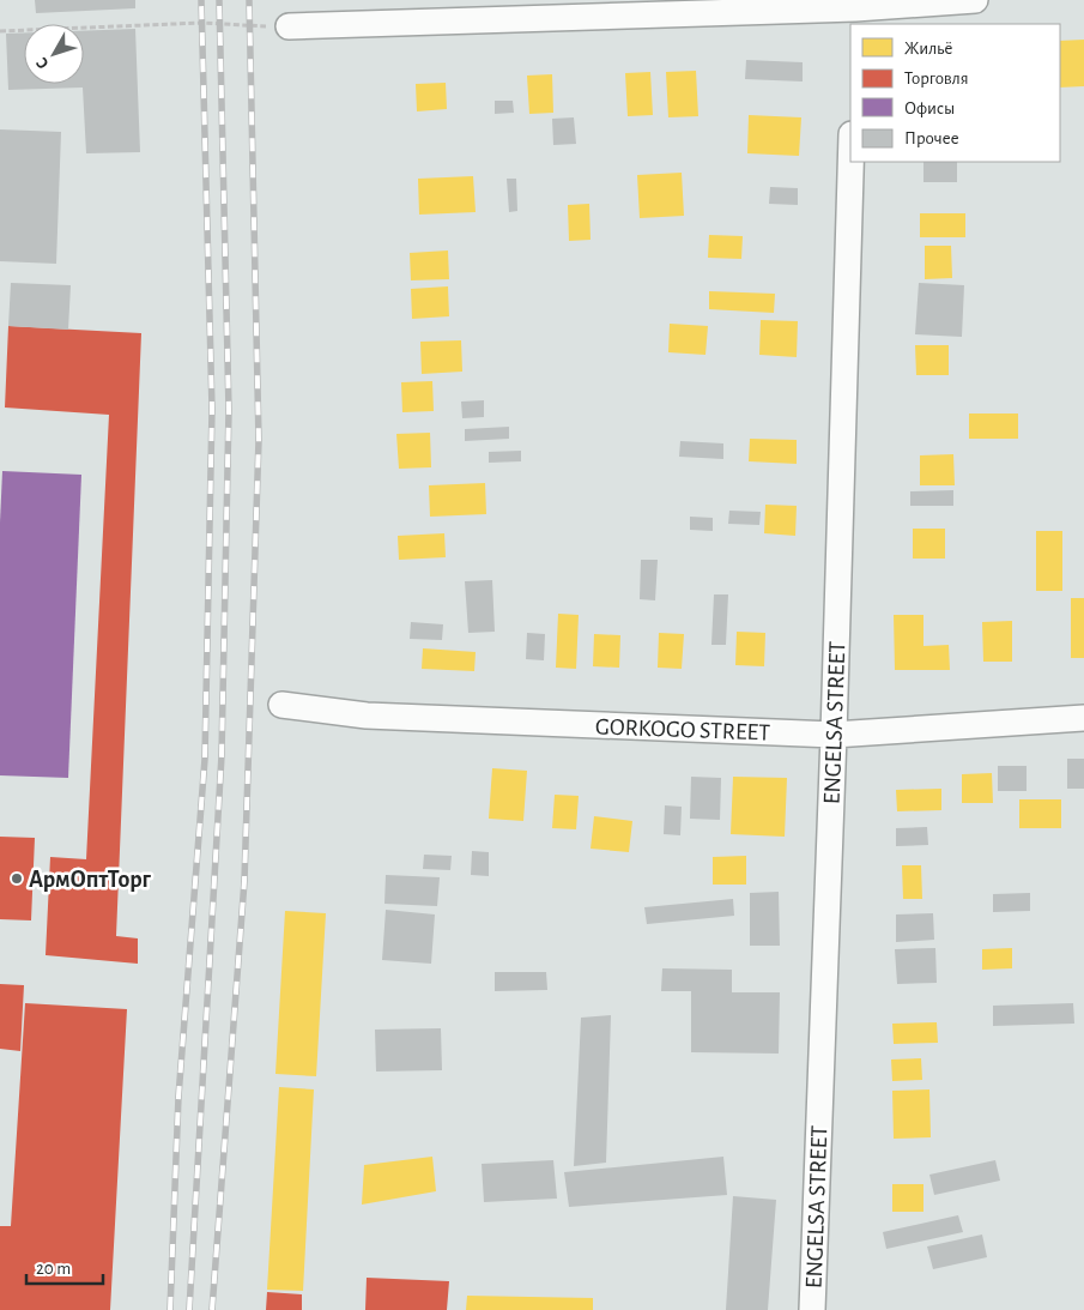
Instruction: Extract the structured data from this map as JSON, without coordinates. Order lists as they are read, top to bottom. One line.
{"streets":{"street":["ENGELSA STREET","GORKOGO STREET"]},"crossings":[["ENGELSA STREET","GORKOGO STREET"]],"places":["АрмОптТорг"],"legend":["Жильё","Торговля","Офисы","Прочее"],"scale_bar":"20 m","north":"bottom left"}
